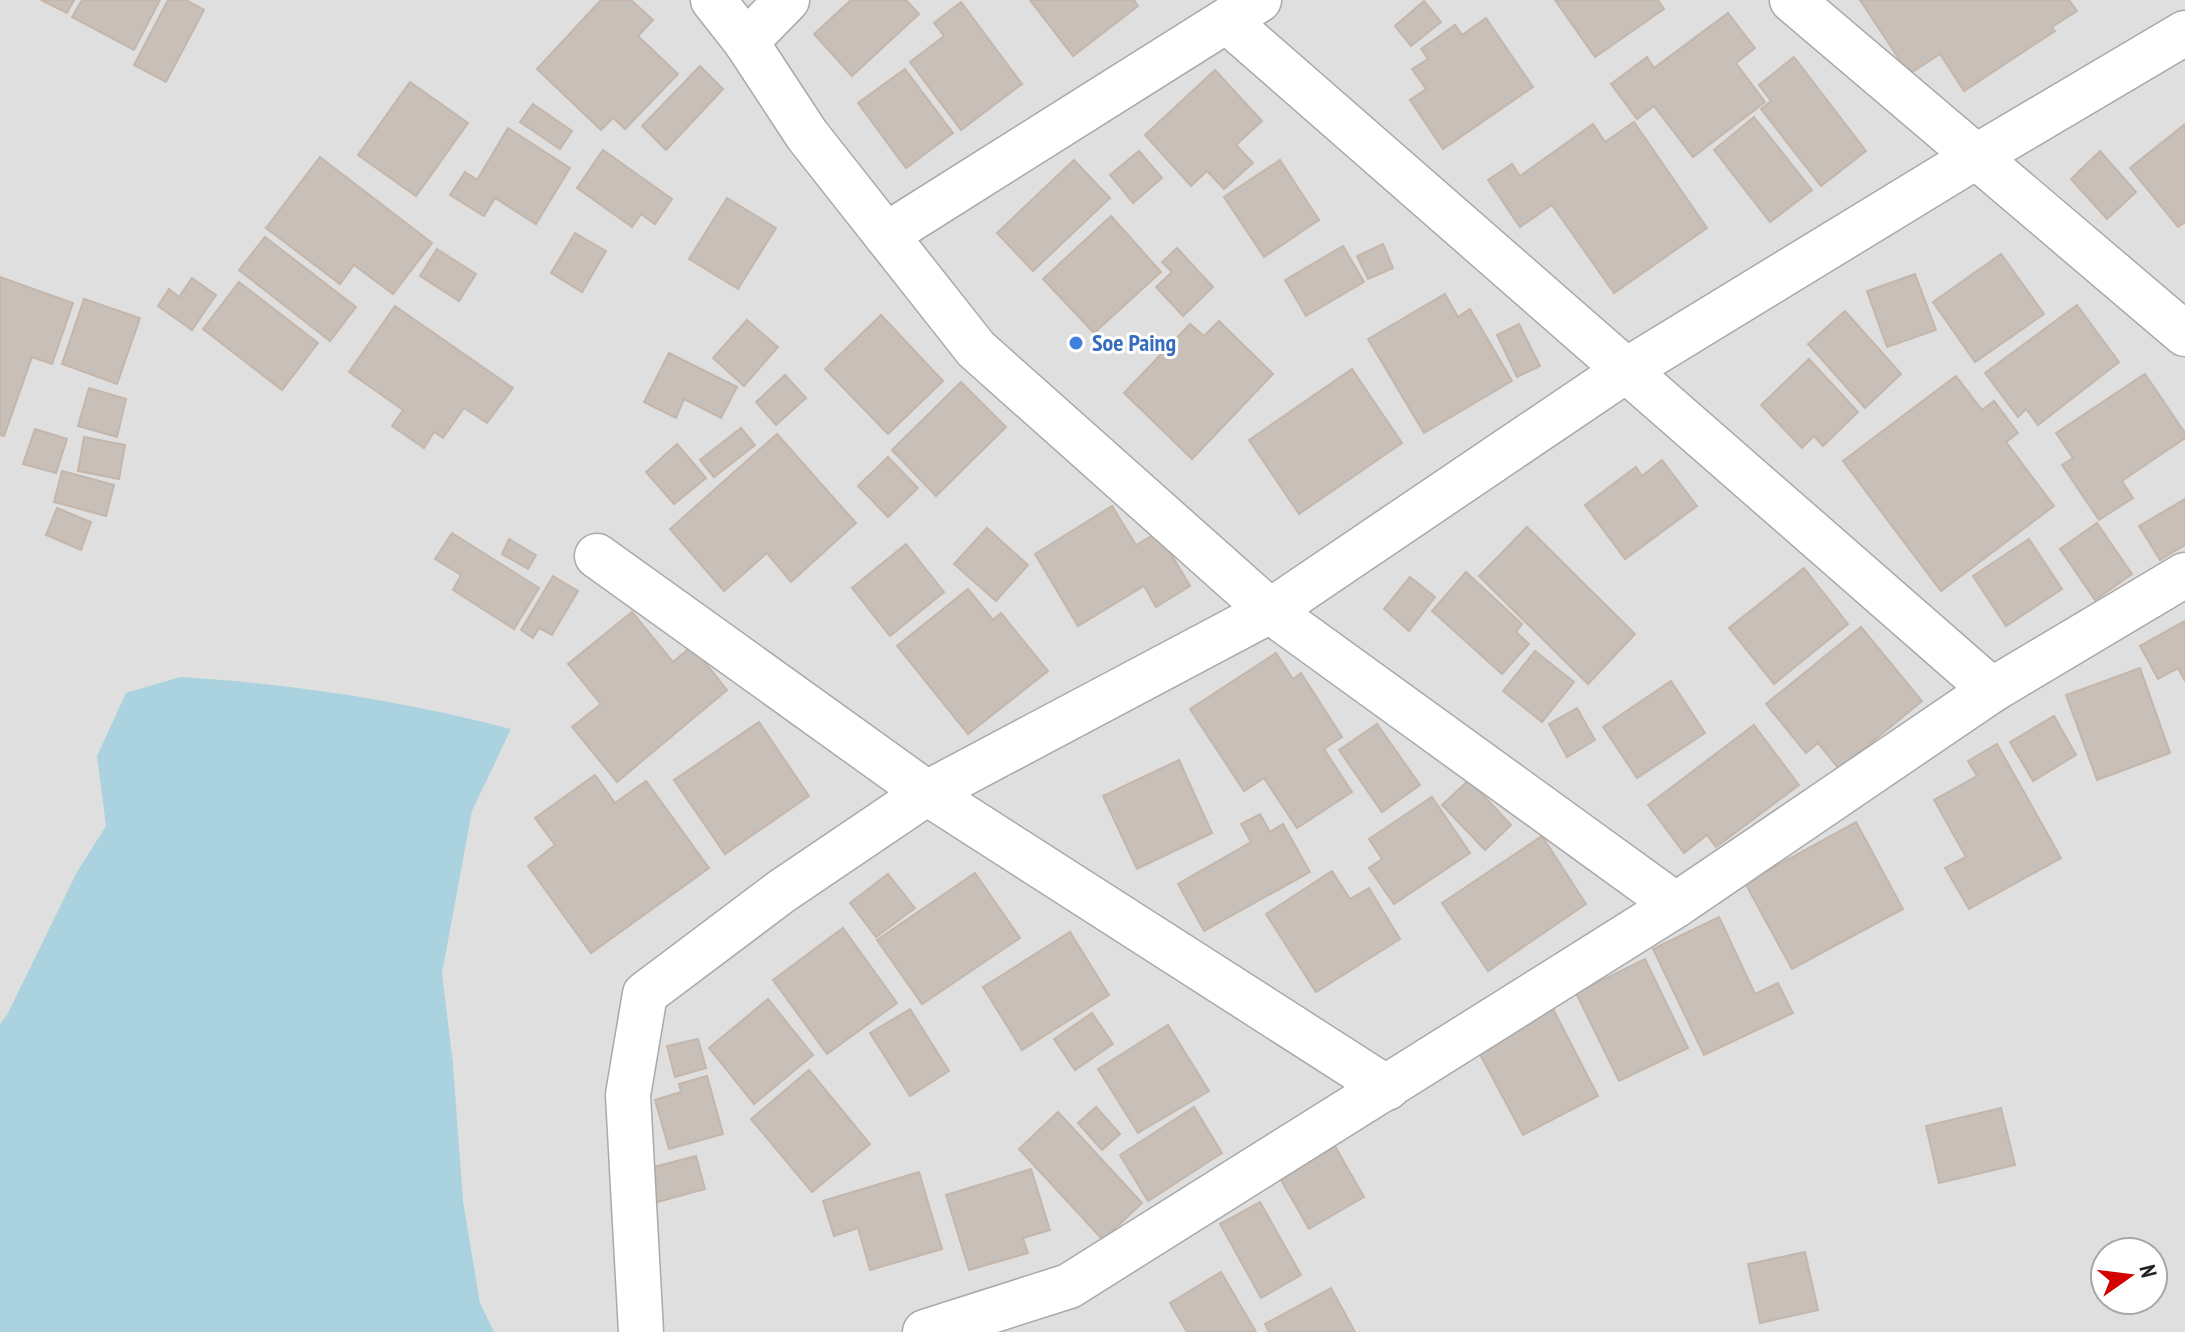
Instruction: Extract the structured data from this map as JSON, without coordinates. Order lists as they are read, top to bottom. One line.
{"places":["Soe Paing"],"north":"right"}
